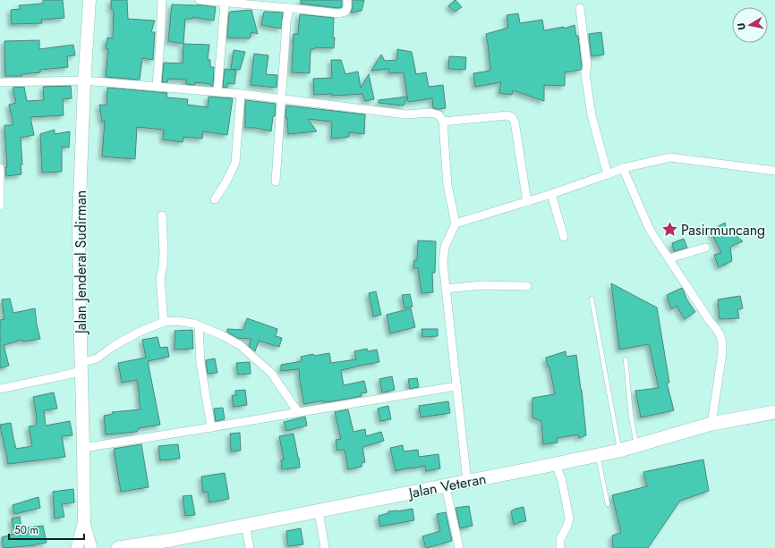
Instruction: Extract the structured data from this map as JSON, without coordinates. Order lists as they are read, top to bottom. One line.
{"streets":{"highway":["Jalan Veteran"],"main road":["Jalan Jenderal Sudirman"]},"places":{"place":["Pasirmuncang"]},"scale_bar":"50 m","north":"left"}
